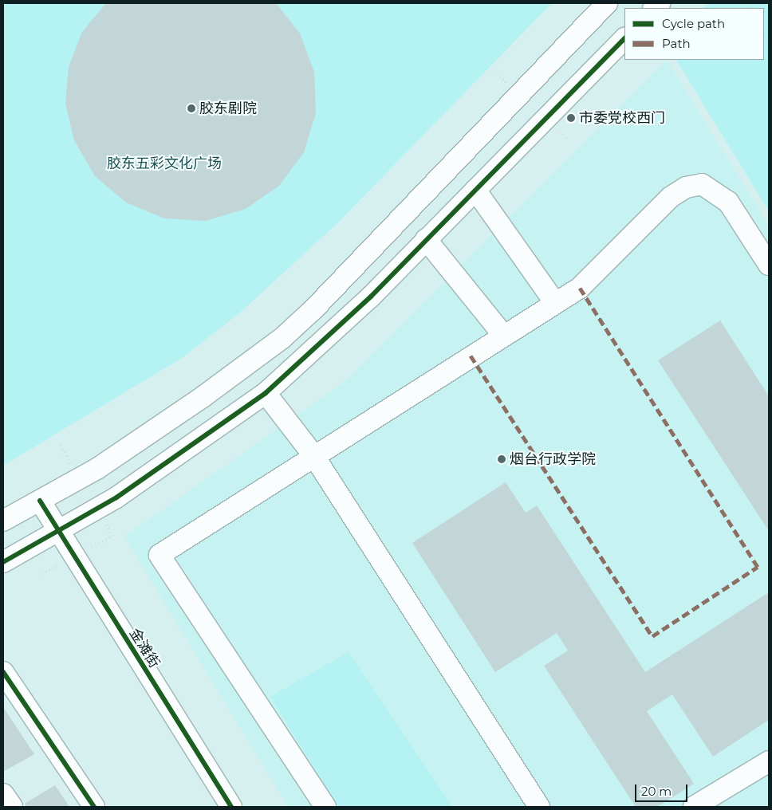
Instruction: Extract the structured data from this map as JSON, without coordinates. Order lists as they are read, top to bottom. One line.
{"streets":{"street":["金滩街"]},"parks":["胶东五彩文化广场"],"places":["胶东剧院","市委党校西门","烟台行政学院"],"legend":["Cycle path","Path"],"scale_bar":"20 m"}
